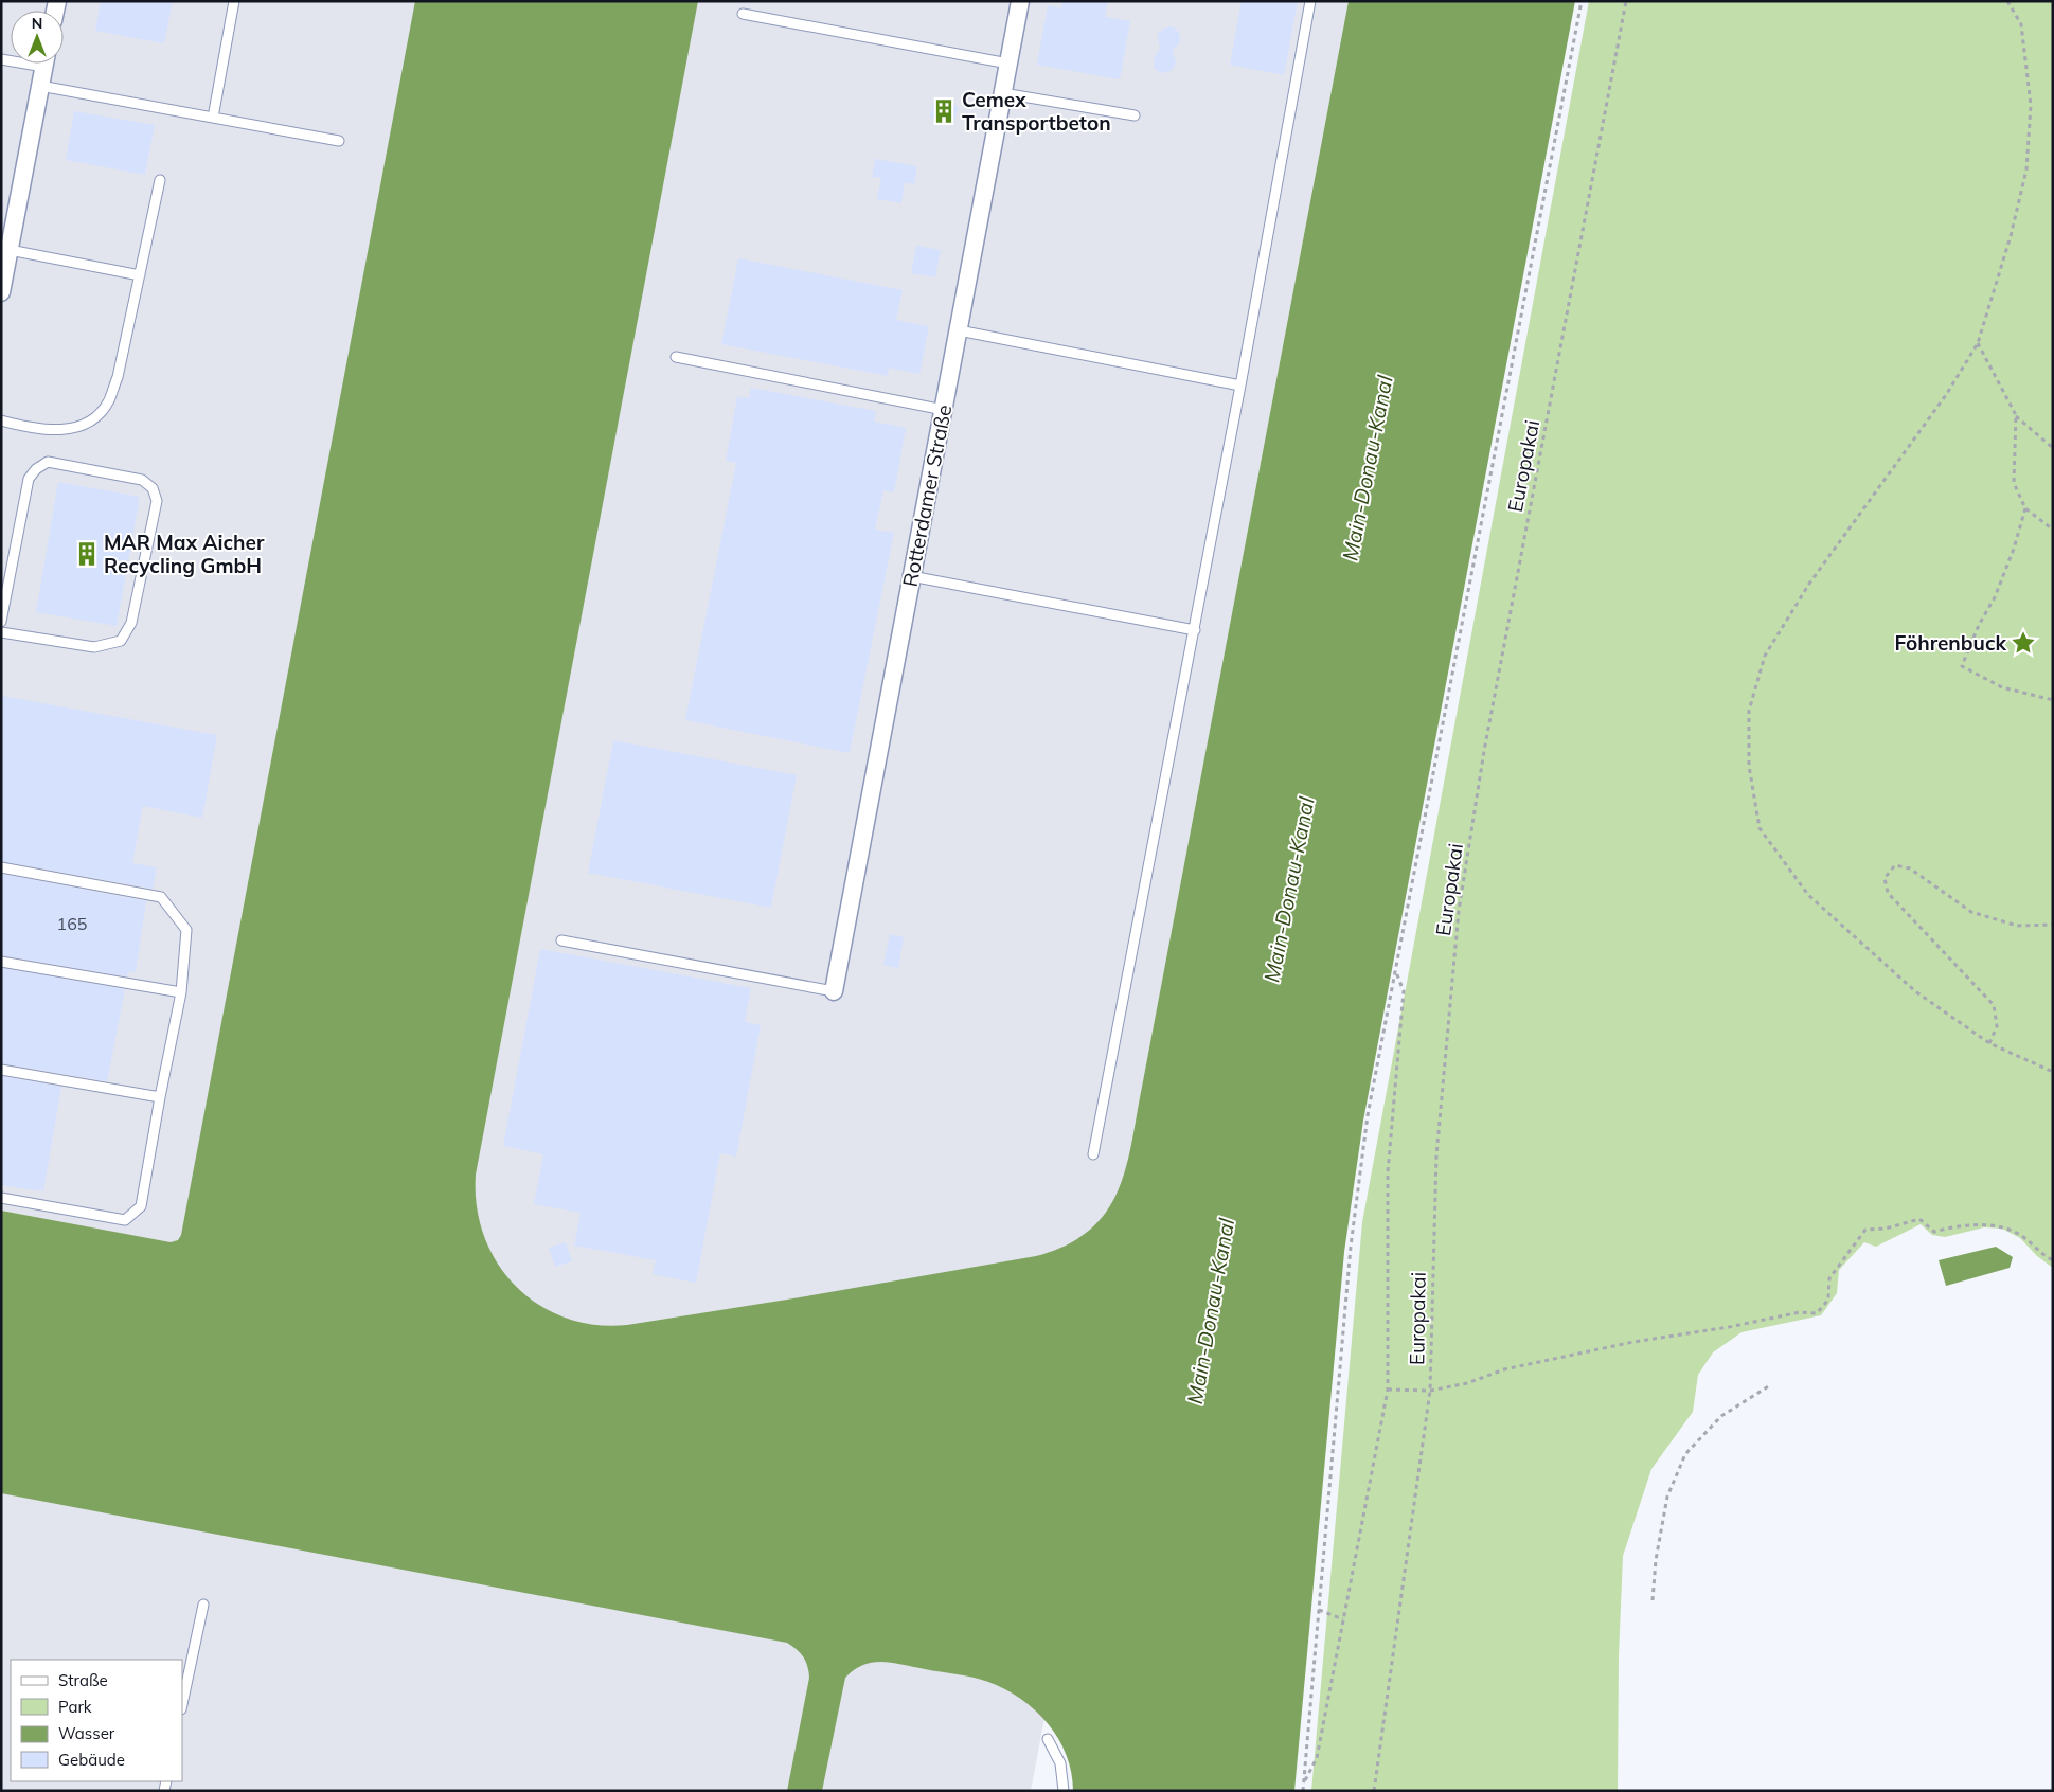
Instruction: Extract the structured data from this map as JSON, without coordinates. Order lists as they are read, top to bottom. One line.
{"streets":{"street":["Rotterdamer Straße"],"path":["Europakai"]},"water":["Main-Donau-Kanal"],"places":{"building":["Cemex Transportbeton","MAR Max Aicher Recycling GmbH"],"place":["Föhrenbuck"]},"house_numbers":["165"],"legend":["Straße","Park","Wasser","Gebäude"],"north":"top"}
